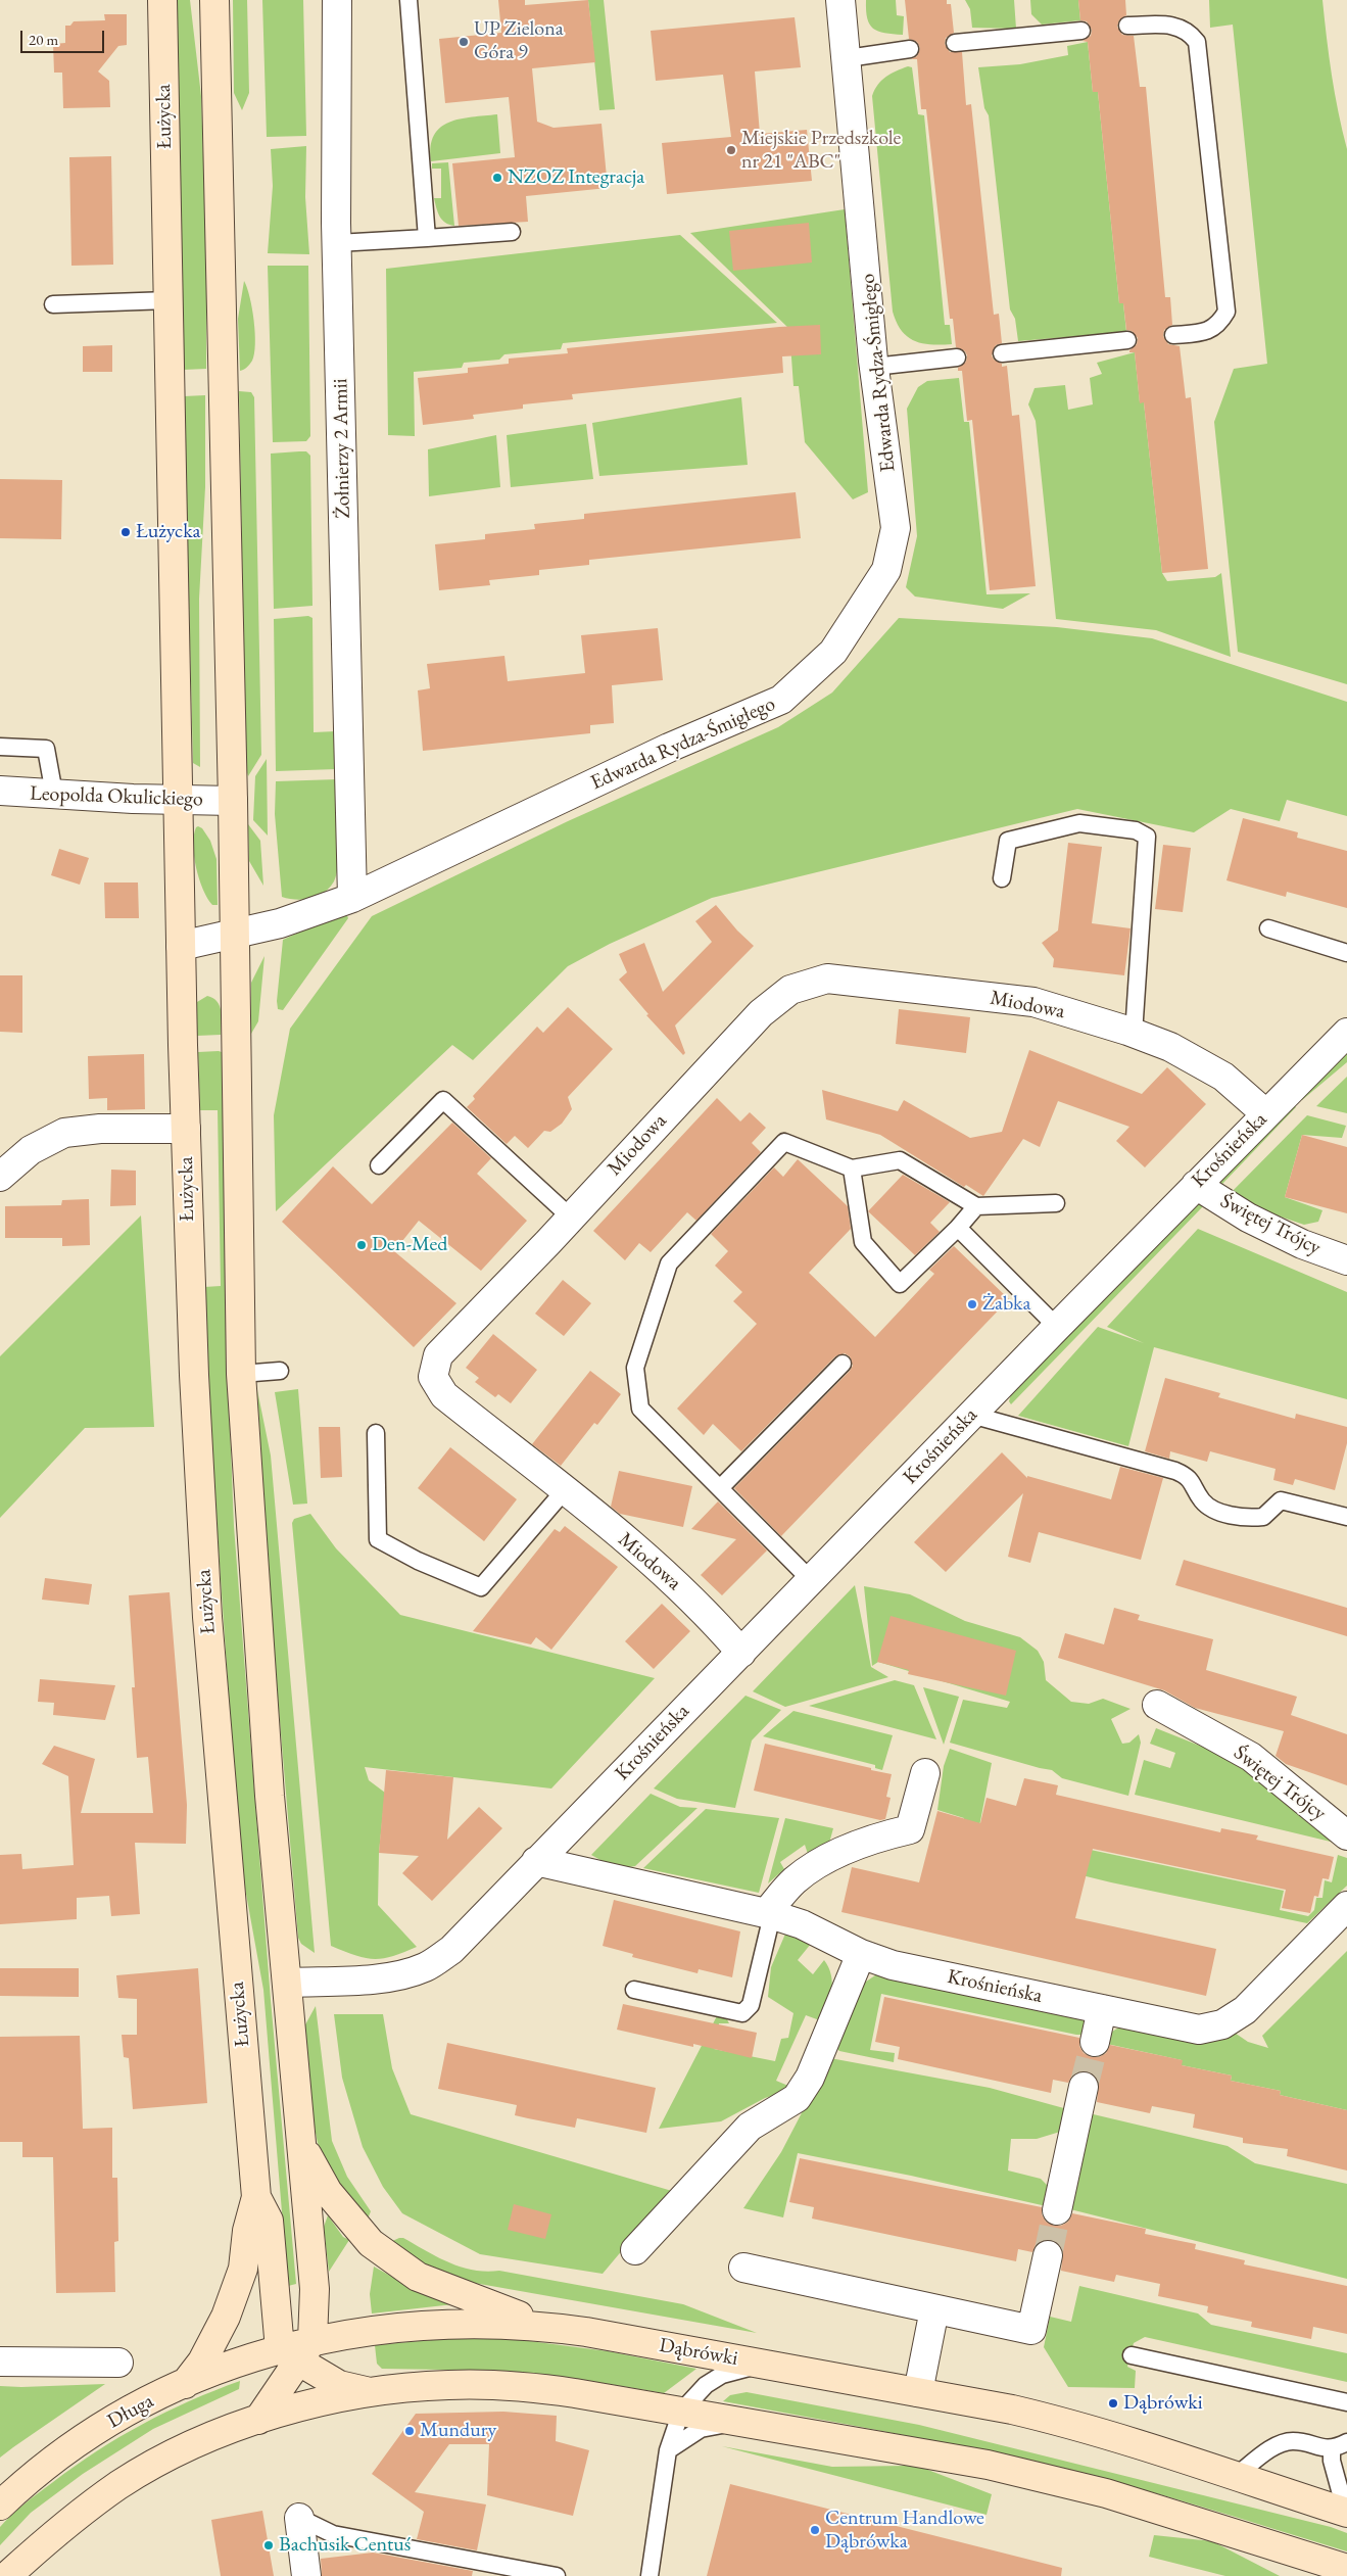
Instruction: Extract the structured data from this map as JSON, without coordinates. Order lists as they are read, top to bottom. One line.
{"streets":{"main road":["Łużycka","Dąbrówki","Długa"],"street":["Edwarda Rydza-Śmigłego","Żołnierzy 2 Armii","Leopolda Okulickiego","Miodowa","Krośnieńska","Świętej Trójcy"]},"crossings":[["Łużycka","Edwarda Rydza-Śmigłego"],["Łużycka","Leopolda Okulickiego"],["Łużycka","Dąbrówki"],["Łużycka","Długa"],["Edwarda Rydza-Śmigłego","Żołnierzy 2 Armii"],["Miodowa","Krośnieńska"],["Krośnieńska","Świętej Trójcy"],["Dąbrówki","Długa"]],"places":["UP Zielona Góra 9","Miejskie Przedszkole nr 21 \"ABC\"","NZOZ Integracja","Łużycka","Den-Med","Żabka","Dąbrówki","Mundury","Centrum Handlowe Dąbrówka","Bachusik Centuś"],"scale_bar":"20 m"}
